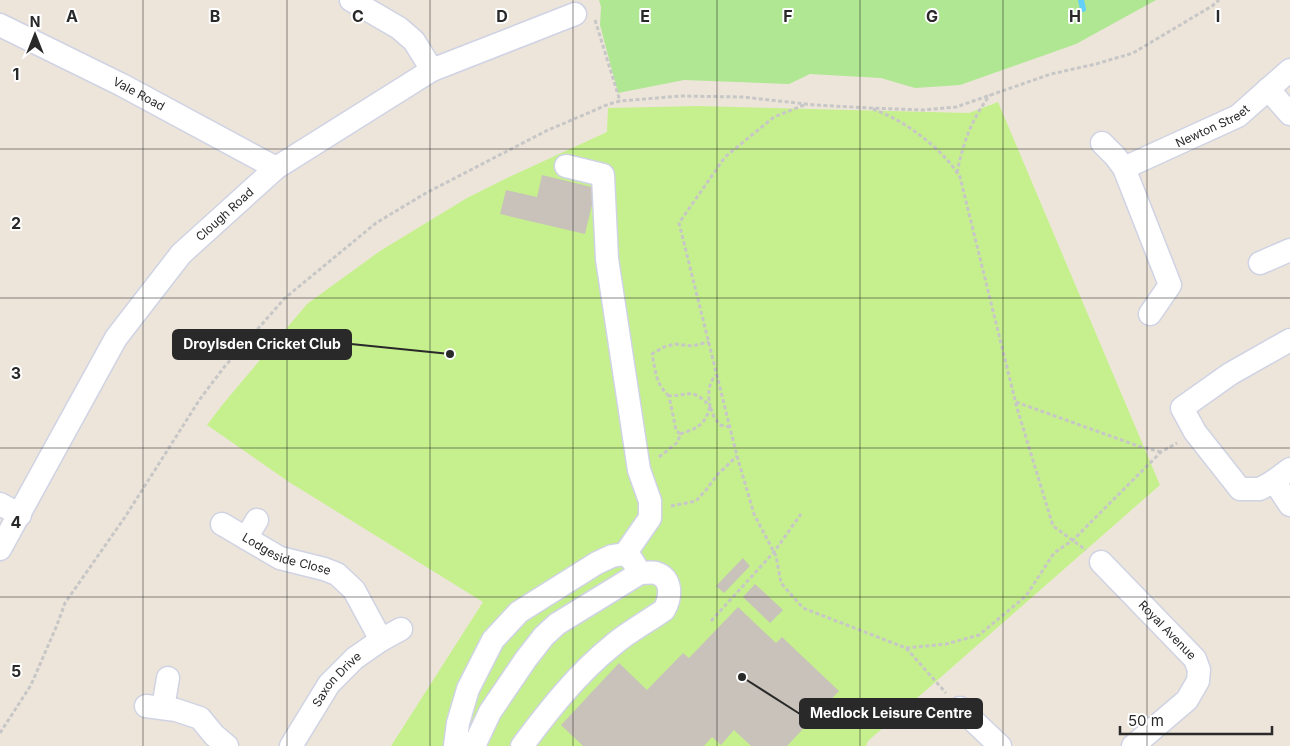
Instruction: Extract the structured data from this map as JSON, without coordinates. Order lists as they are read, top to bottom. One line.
{"streets":{"street":["Vale Road","Newton Street","Clough Road","Lodgeside Close","Royal Avenue","Saxon Drive"]},"crossings":[["Vale Road","Clough Road"],["Lodgeside Close","Saxon Drive"]],"places":["Droylsden Cricket Club","Medlock Leisure Centre"],"scale_bar":"50 m","north":"top","grid":{"columns":["A","B","C","D","E","F","G","H","I"],"rows":["1","2","3","4","5"]}}
